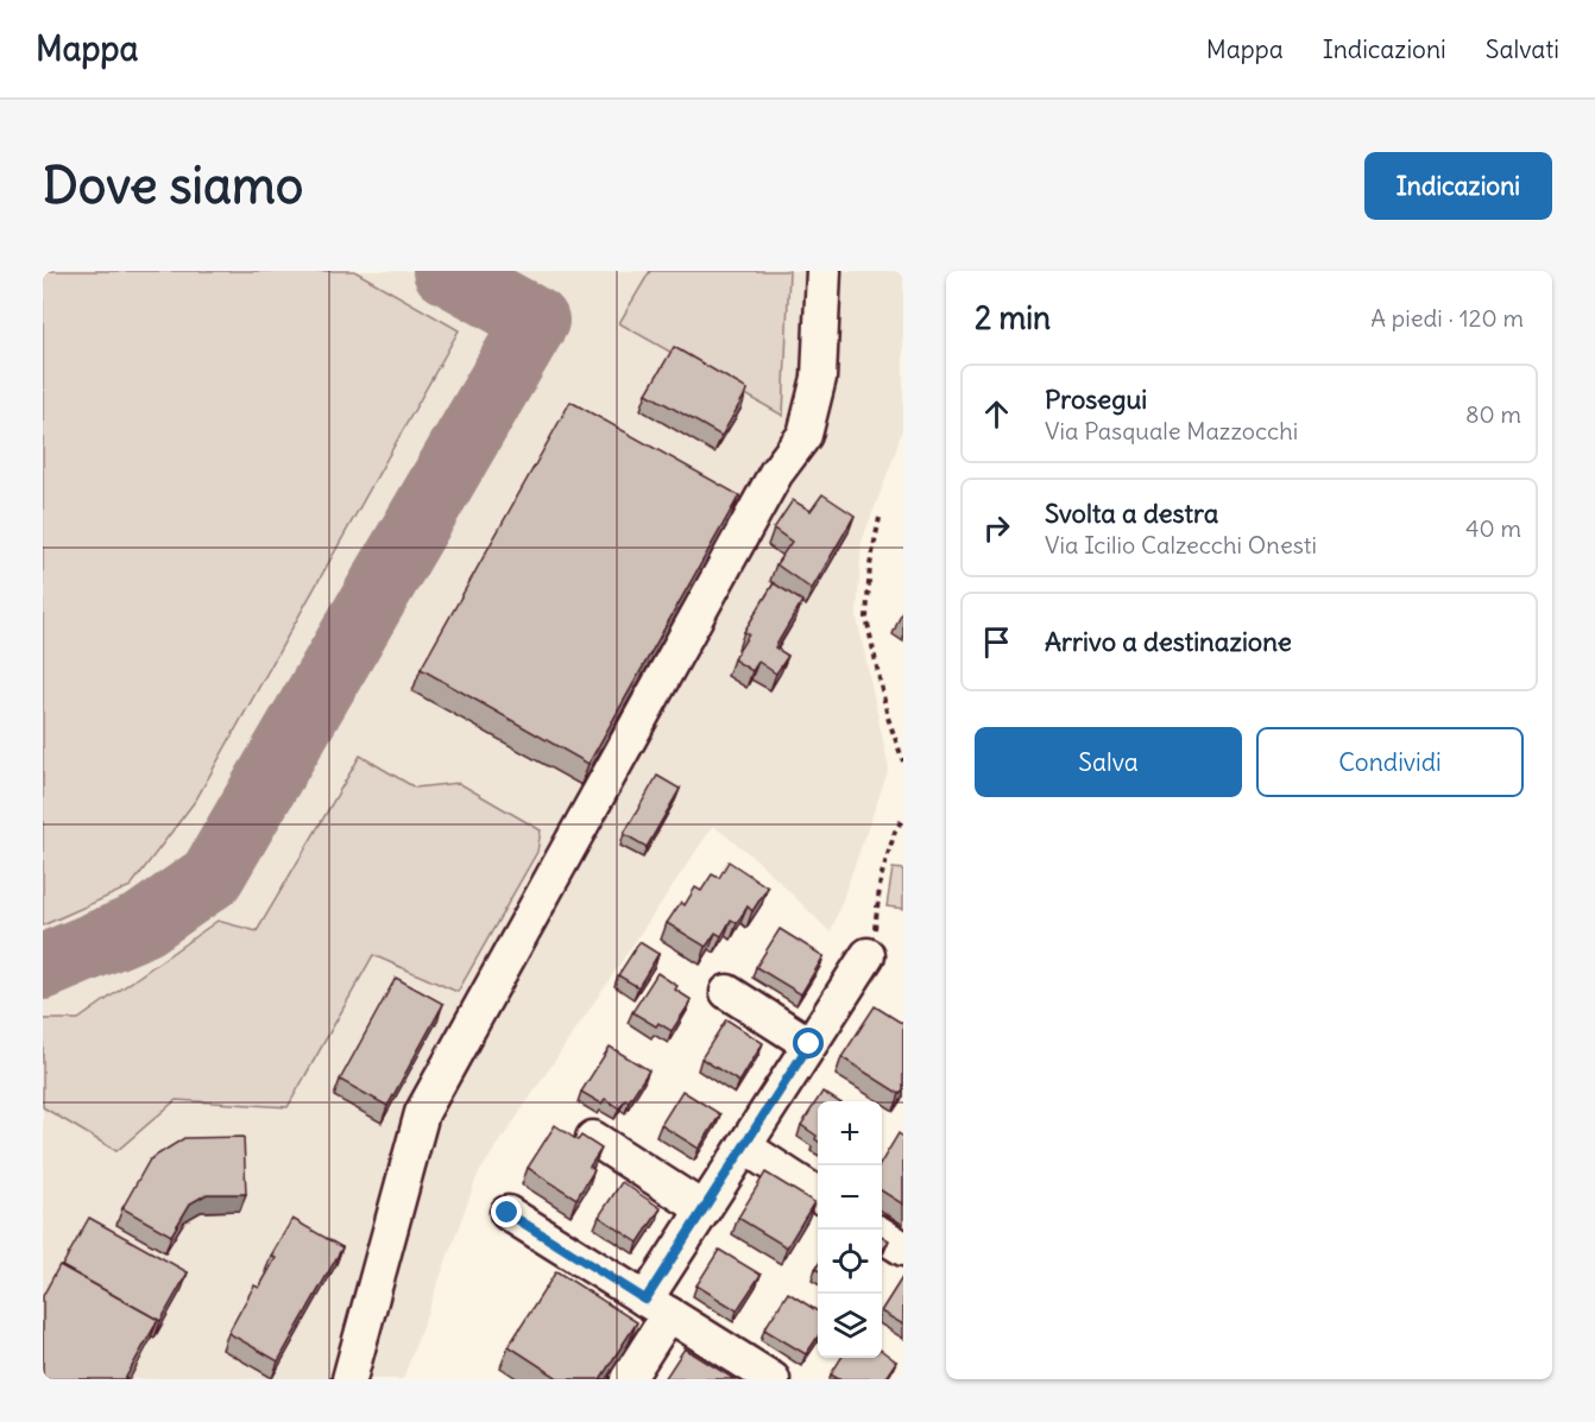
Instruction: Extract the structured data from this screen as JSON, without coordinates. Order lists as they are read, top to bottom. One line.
{"page":{"header":"Mappa","nav":["Mappa","Indicazioni","Salvati"],"buttons":["Indicazioni",["Salva","Condividi"]],"title":"Dove siamo","heading":["2 min","A piedi · 120 m"],"list":[["Prosegui","Via Pasquale Mazzocchi","80 m"],["Svolta a destra","Via Icilio Calzecchi Onesti","40 m"],"Arrivo a destinazione"],"map_buttons":["+","−"]}}
